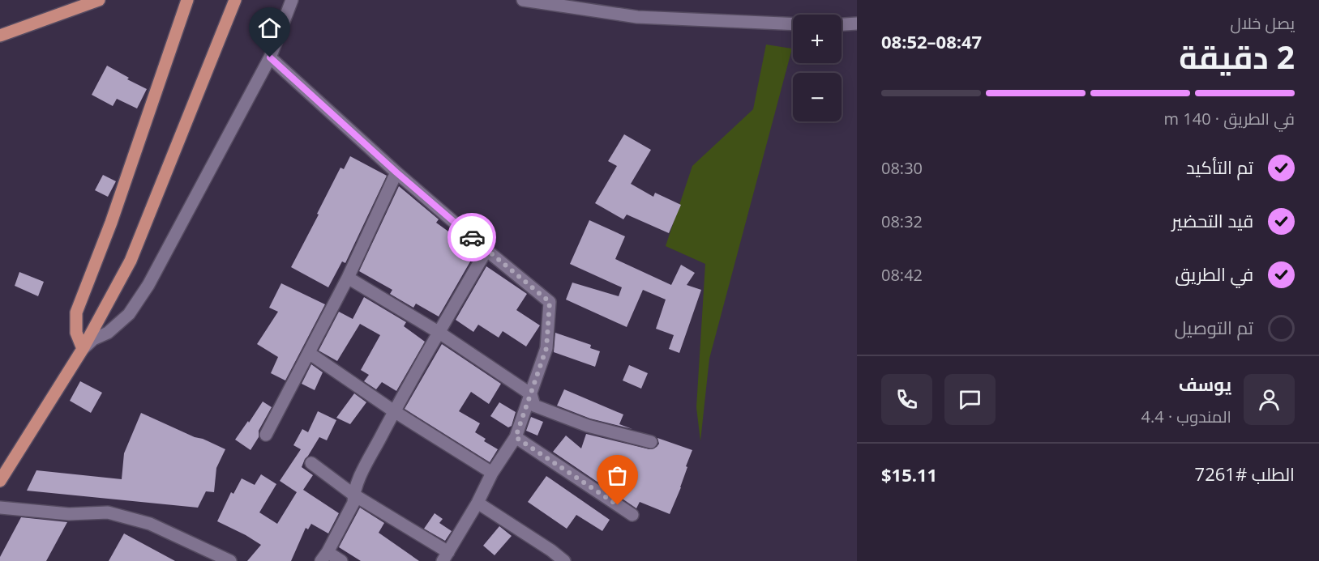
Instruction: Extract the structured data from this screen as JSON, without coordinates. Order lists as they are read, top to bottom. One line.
{"page":{"heading":["2 دقيقة","يصل خلال","08:47–08:52"],"panel":["يوسف","المندوب · 4.4","الطلب #7261","$15.11"],"map_buttons":["+","−"],"bar":"في الطريق · 140 m","list":[["تم التأكيد","08:30"],["قيد التحضير","08:32"],["في الطريق","08:42"],"تم التوصيل"]}}
